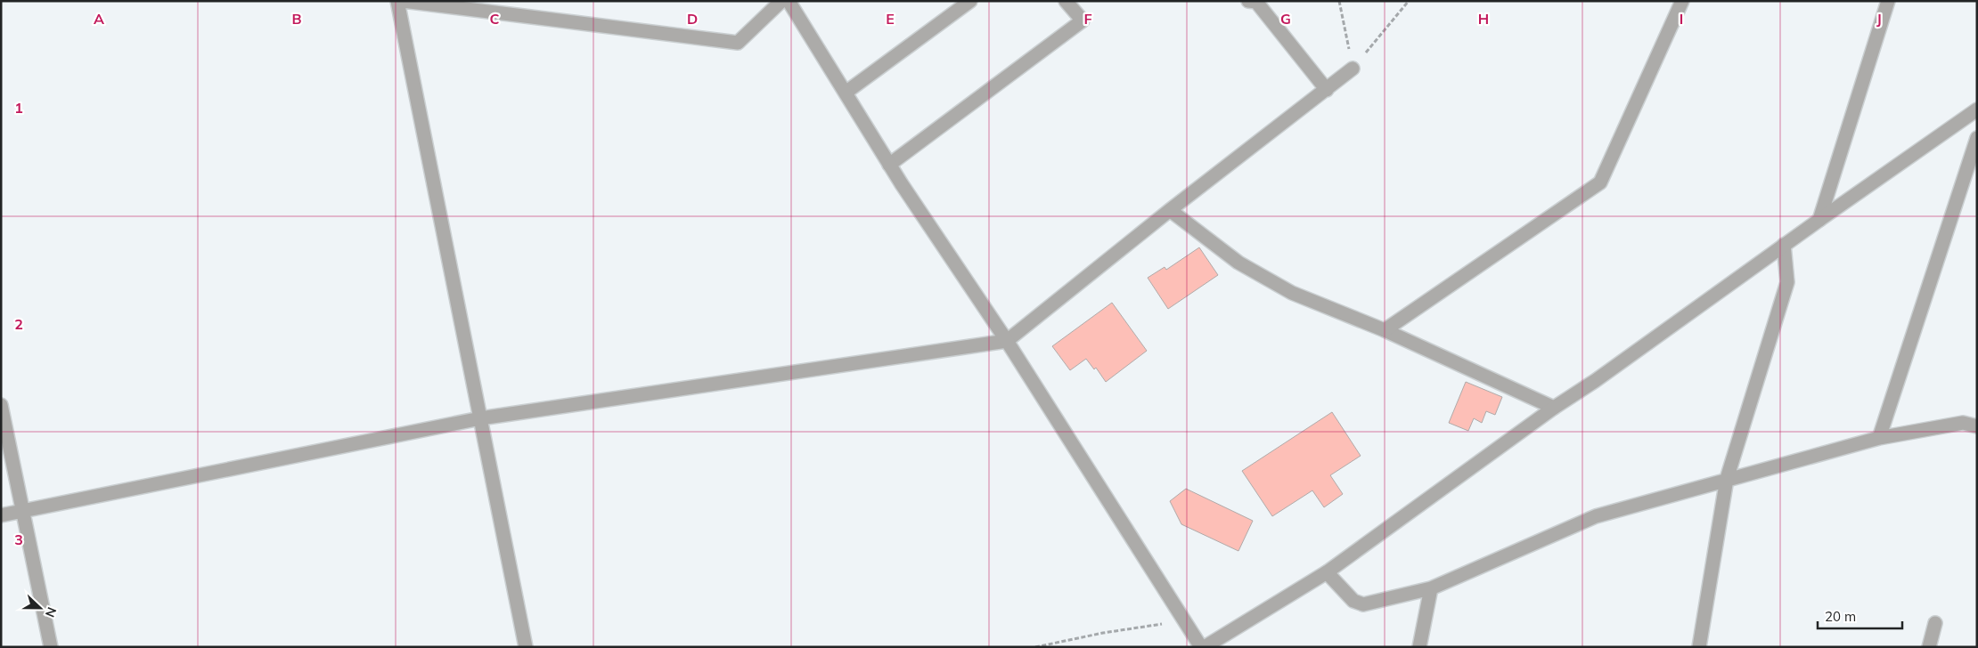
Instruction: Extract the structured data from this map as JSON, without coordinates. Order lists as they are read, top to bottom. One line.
{"scale_bar":"20 m","north":"right","grid":{"columns":["A","B","C","D","E","F","G","H","I","J"],"rows":["1","2","3"]}}
